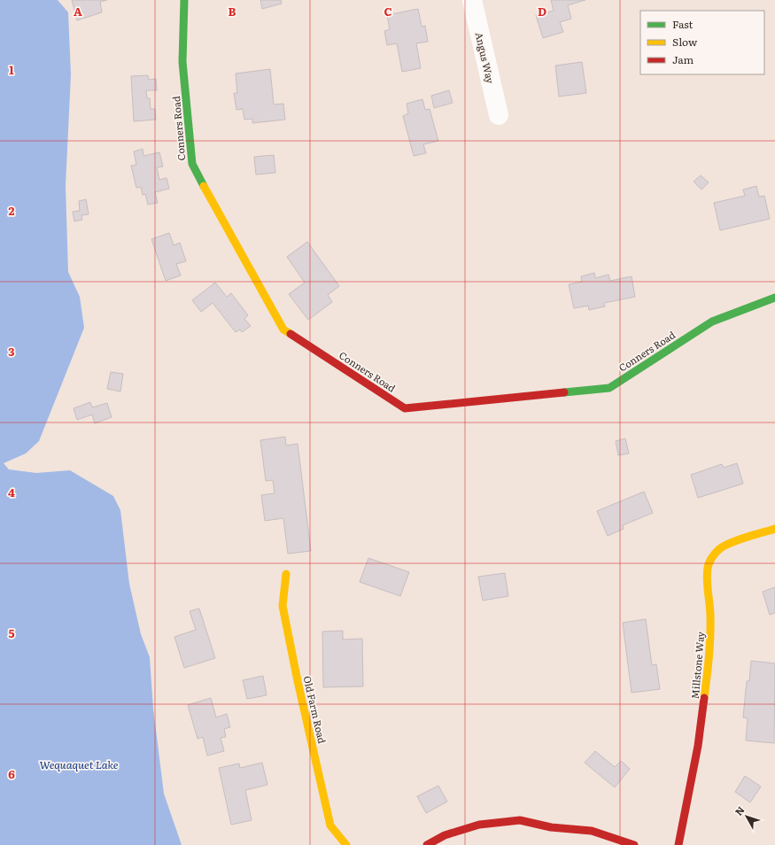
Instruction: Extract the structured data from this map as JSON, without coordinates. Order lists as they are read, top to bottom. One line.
{"streets":{"street":["Angus Way","Conners Road","Millstone Way","Old Farm Road"]},"water":["Wequaquet Lake"],"legend":["Fast","Slow","Jam"],"north":"top left","grid":{"columns":["A","B","C","D"],"rows":["1","2","3","4","5","6"]}}
